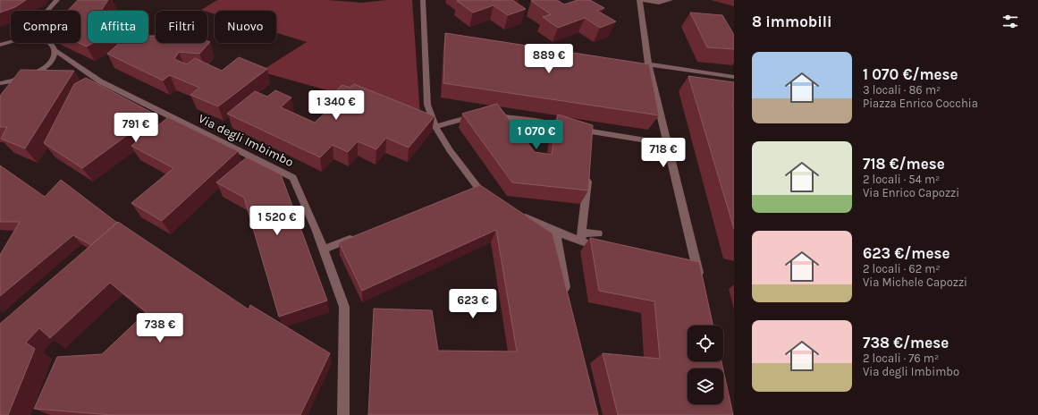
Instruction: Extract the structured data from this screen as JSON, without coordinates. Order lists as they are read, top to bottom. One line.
{"streets":{"street":["Via degli Imbimbo"]},"page":{"heading":"8 immobili","chip":["Compra","Affitta","Filtri","Nuovo"],"list":[{"name":"1 070 €/mese","note":"3 locali · 86 m² · Piazza Enrico Cocchia"},{"name":"718 €/mese","note":"2 locali · 54 m² · Via Enrico Capozzi"},{"name":"623 €/mese","note":"2 locali · 62 m² · Via Michele Capozzi"},{"name":"738 €/mese","note":"2 locali · 76 m² · Via degli Imbimbo"}],"price":["889 €","1 340 €","791 €","1 070 €","718 €","1 520 €","623 €","738 €"]}}
